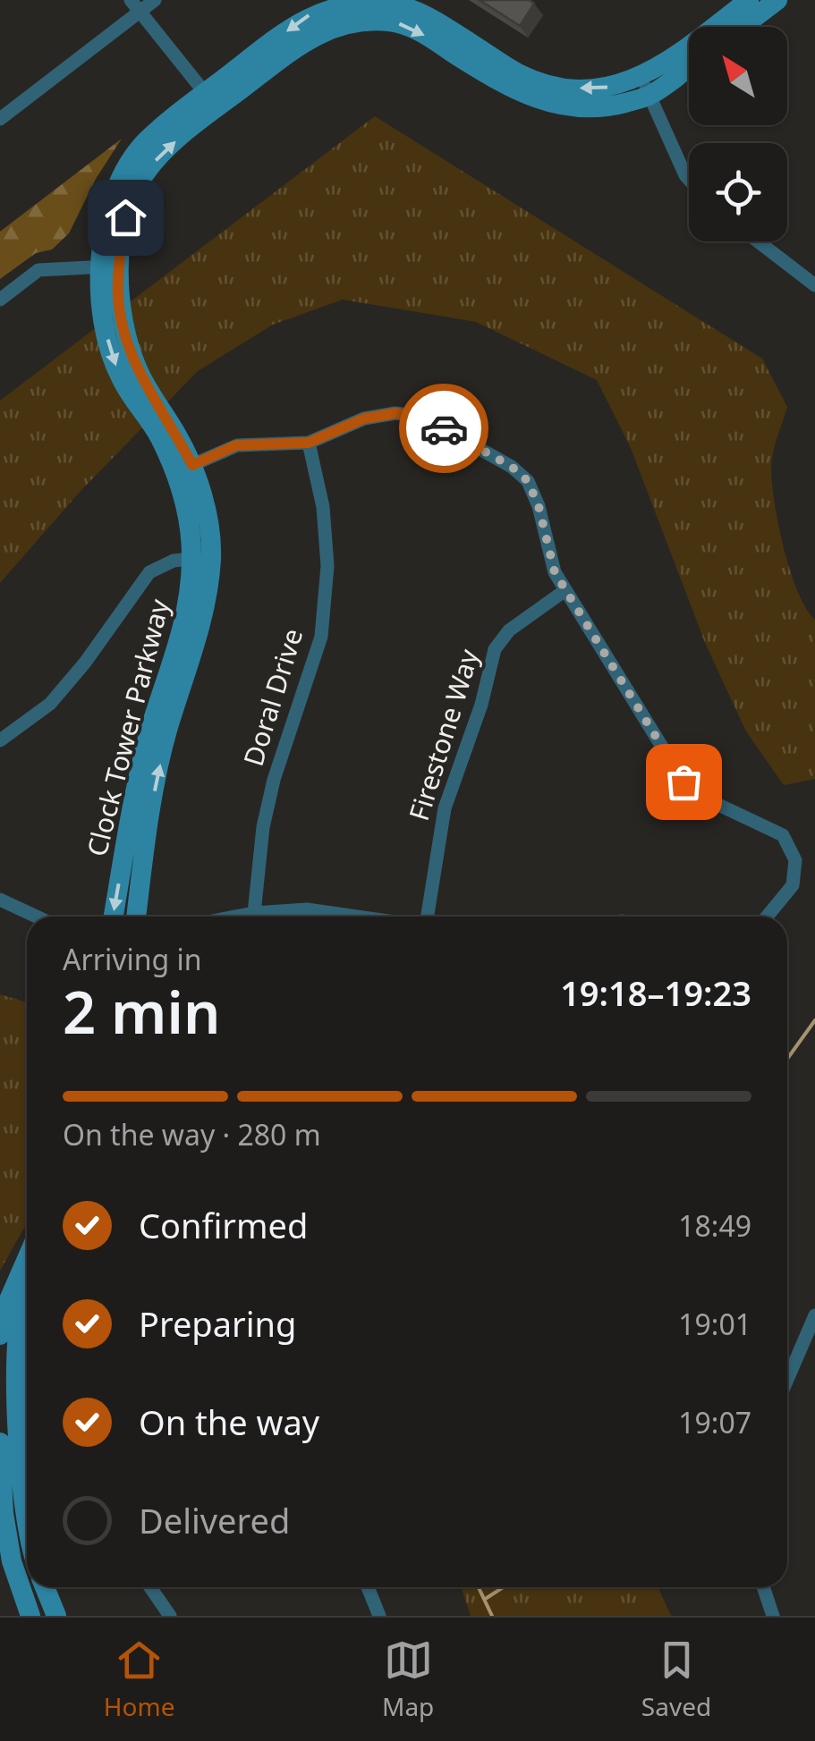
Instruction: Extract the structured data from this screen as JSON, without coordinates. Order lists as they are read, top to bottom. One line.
{"streets":{"street":["Doral Drive","Clock Tower Parkway","Firestone Way"]},"north":"top left","page":{"heading":["2 min","Arriving in","19:18–19:23"],"bar":"On the way · 280 m","list":[["Confirmed","18:49"],["Preparing","19:01"],["On the way","19:07"],"Delivered"],"tabs":["Home","Map","Saved"]}}
